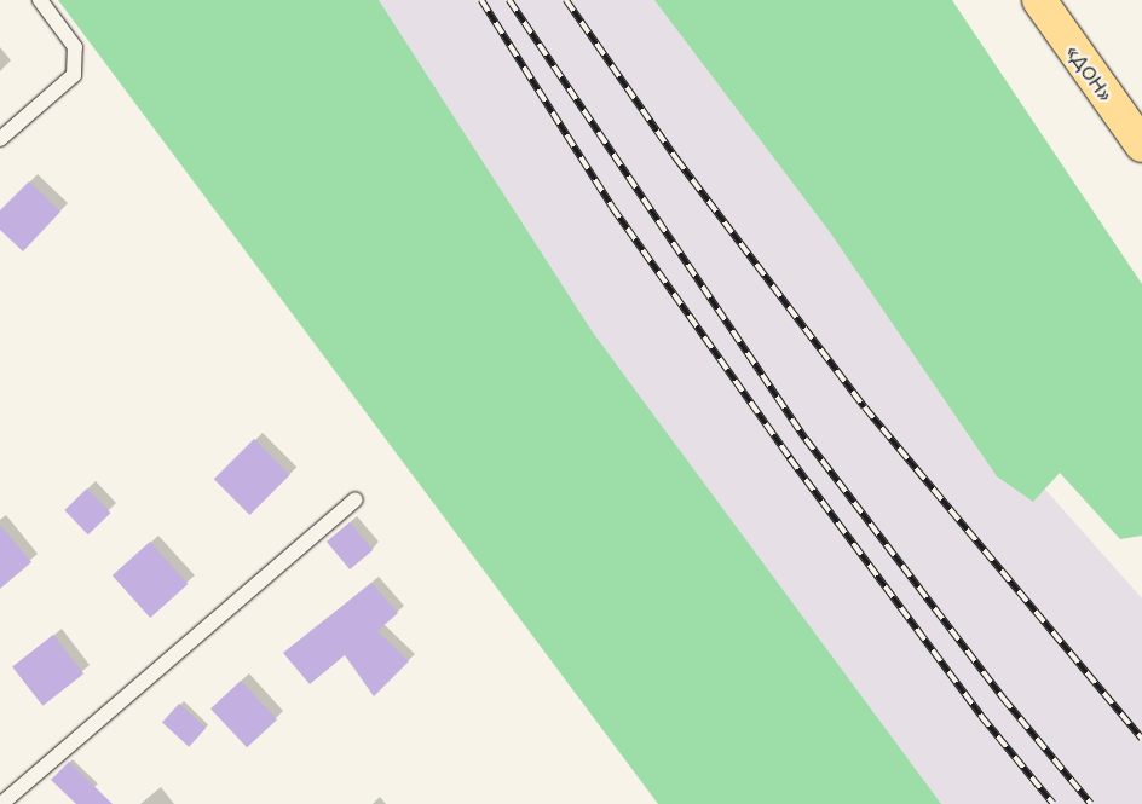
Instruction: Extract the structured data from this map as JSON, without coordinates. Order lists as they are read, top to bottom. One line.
{"streets":{"highway":["«ДОН»"]}}
